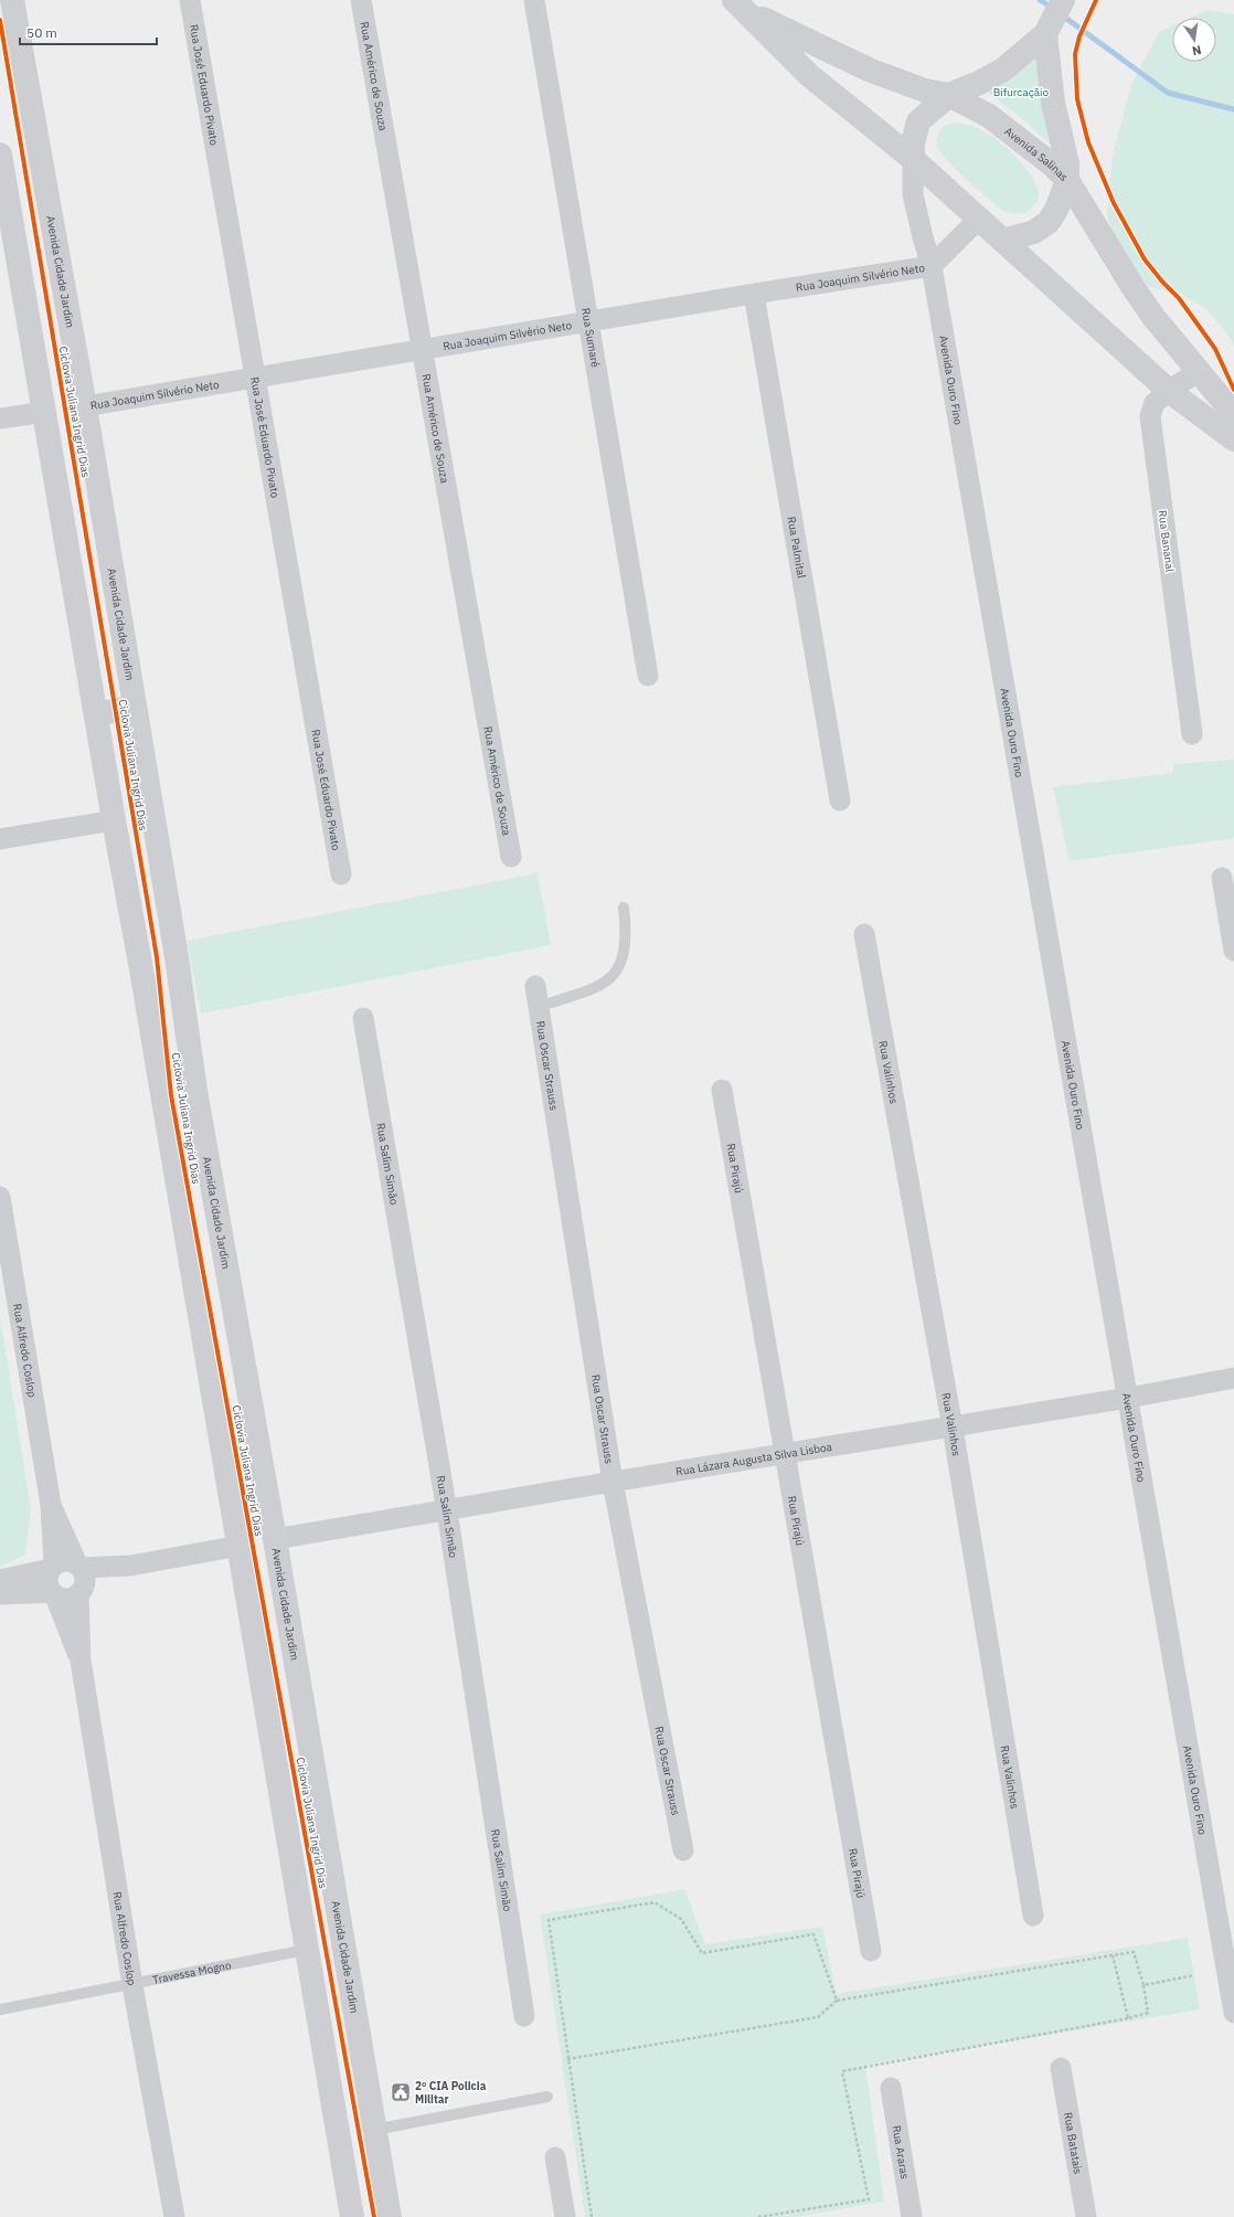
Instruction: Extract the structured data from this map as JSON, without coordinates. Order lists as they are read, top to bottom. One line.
{"streets":{"main road":["Avenida Salinas","Avenida Cidade Jardim"],"street":["Rua Américo de Souza","Rua José Eduardo Pivato","Rua Joaquim Silvério Neto","Rua Sumaré","Avenida Ouro Fino","Rua Bananal","Rua Palmital","Rua Oscar Strauss","Rua Valinhos","Rua Salim Simão","Rua Pirajú","Rua Alfredo Coslop","Rua Lázara Augusta Silva Lisboa","Rua Batatais","Rua Araras"],"lane":["Travessa Mogno"],"cycle path":["Ciclovia Juliana Ingrid Dias"]},"crossings":[["Rua Américo de Souza","Rua Joaquim Silvério Neto"],["Rua José Eduardo Pivato","Rua Joaquim Silvério Neto"],["Avenida Salinas","Avenida Ouro Fino"],["Avenida Salinas","Rua Bananal"],["Avenida Cidade Jardim","Rua Joaquim Silvério Neto"],["Avenida Cidade Jardim","Rua Lázara Augusta Silva Lisboa"],["Rua Joaquim Silvério Neto","Rua Sumaré"],["Rua Joaquim Silvério Neto","Avenida Ouro Fino"],["Rua Joaquim Silvério Neto","Rua Palmital"],["Avenida Ouro Fino","Rua Lázara Augusta Silva Lisboa"],["Rua Oscar Strauss","Rua Lázara Augusta Silva Lisboa"],["Rua Valinhos","Rua Lázara Augusta Silva Lisboa"],["Rua Salim Simão","Rua Lázara Augusta Silva Lisboa"],["Rua Pirajú","Rua Lázara Augusta Silva Lisboa"],["Rua Alfredo Coslop","Travessa Mogno"]],"parks":["Bifurcaçãio"],"places":{"public building":["2º CIA Policia Militar"]},"scale_bar":"50 m","north":"bottom"}
